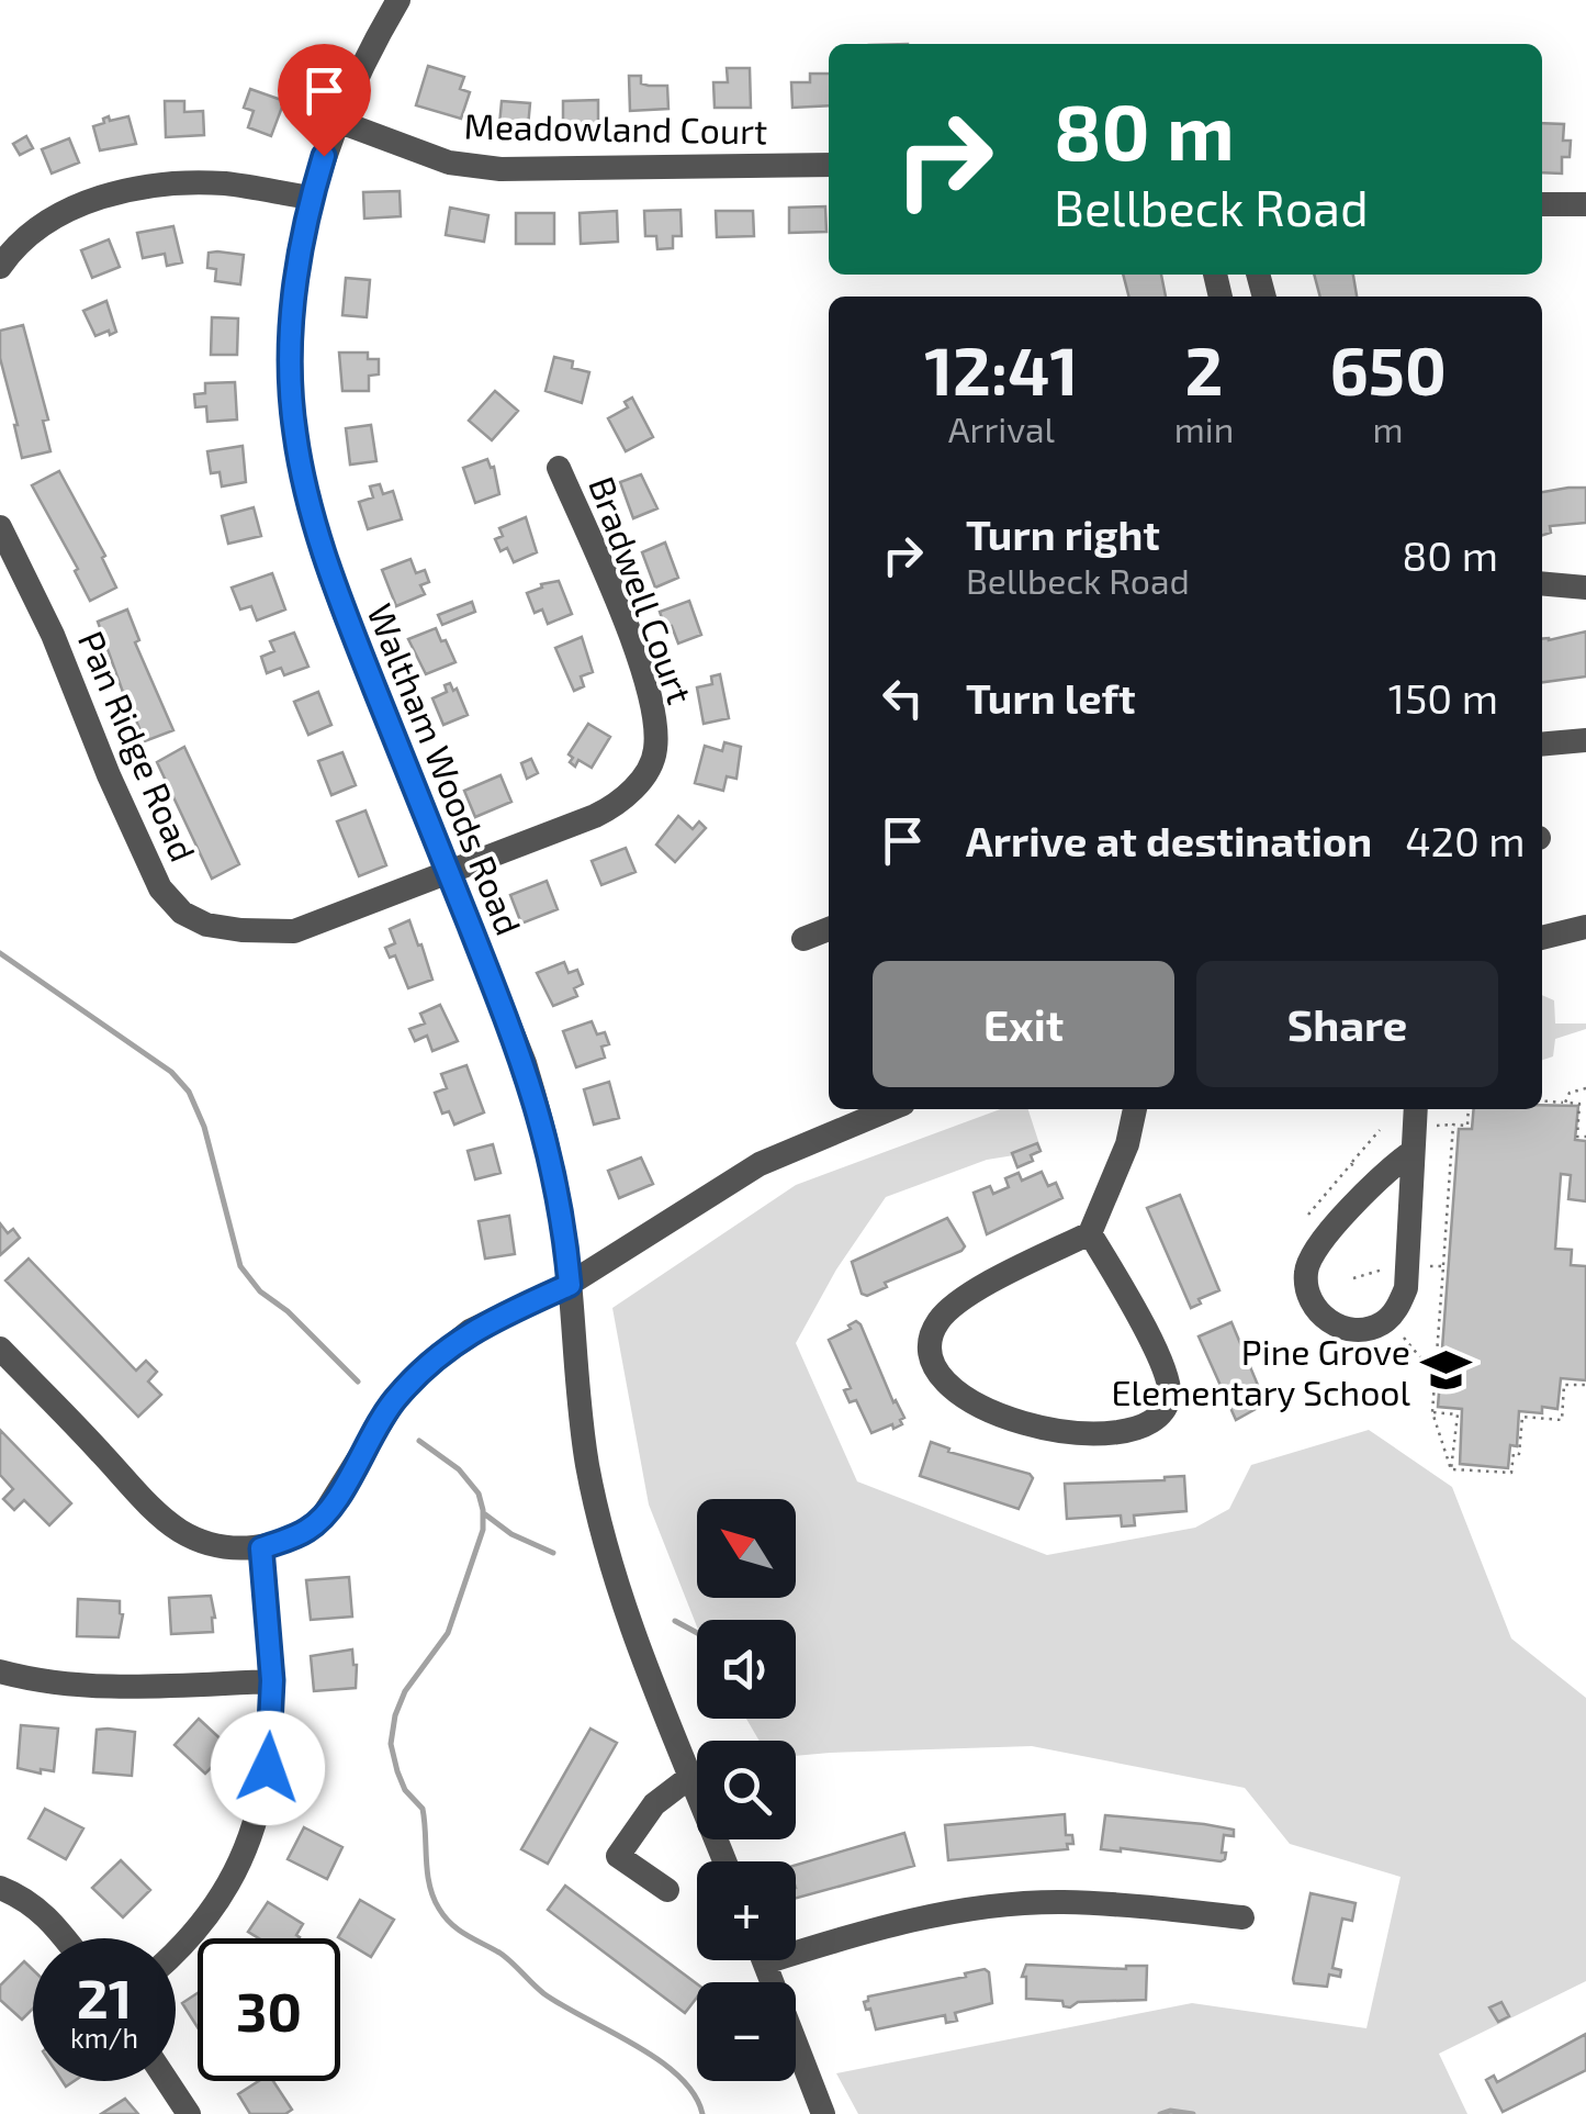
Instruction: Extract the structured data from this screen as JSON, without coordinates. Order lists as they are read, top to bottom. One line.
{"streets":{"street":["Meadowland Court","Bradwell Court","Pan Ridge Road","Waltham Woods Road"]},"crossings":[["Meadowland Court","Waltham Woods Road"],["Bradwell Court","Pan Ridge Road"],["Bradwell Court","Waltham Woods Road"],["Pan Ridge Road","Waltham Woods Road"]],"places":{"school or university":["Pine Grove Elementary School"]},"north":"top left","page":{"turn":["80 m","Bellbeck Road"],"eta":["12:41","Arrival","2","min","650","m"],"list":[{"name":"Turn right","note":"Bellbeck Road","value":"80 m"},{"name":"Turn left","value":"150 m"},{"name":"Arrive at destination","value":"420 m"}],"buttons":["Exit","Share"],"map_buttons":["+","−"],"speed":"21 km/h","limit":"30"}}
